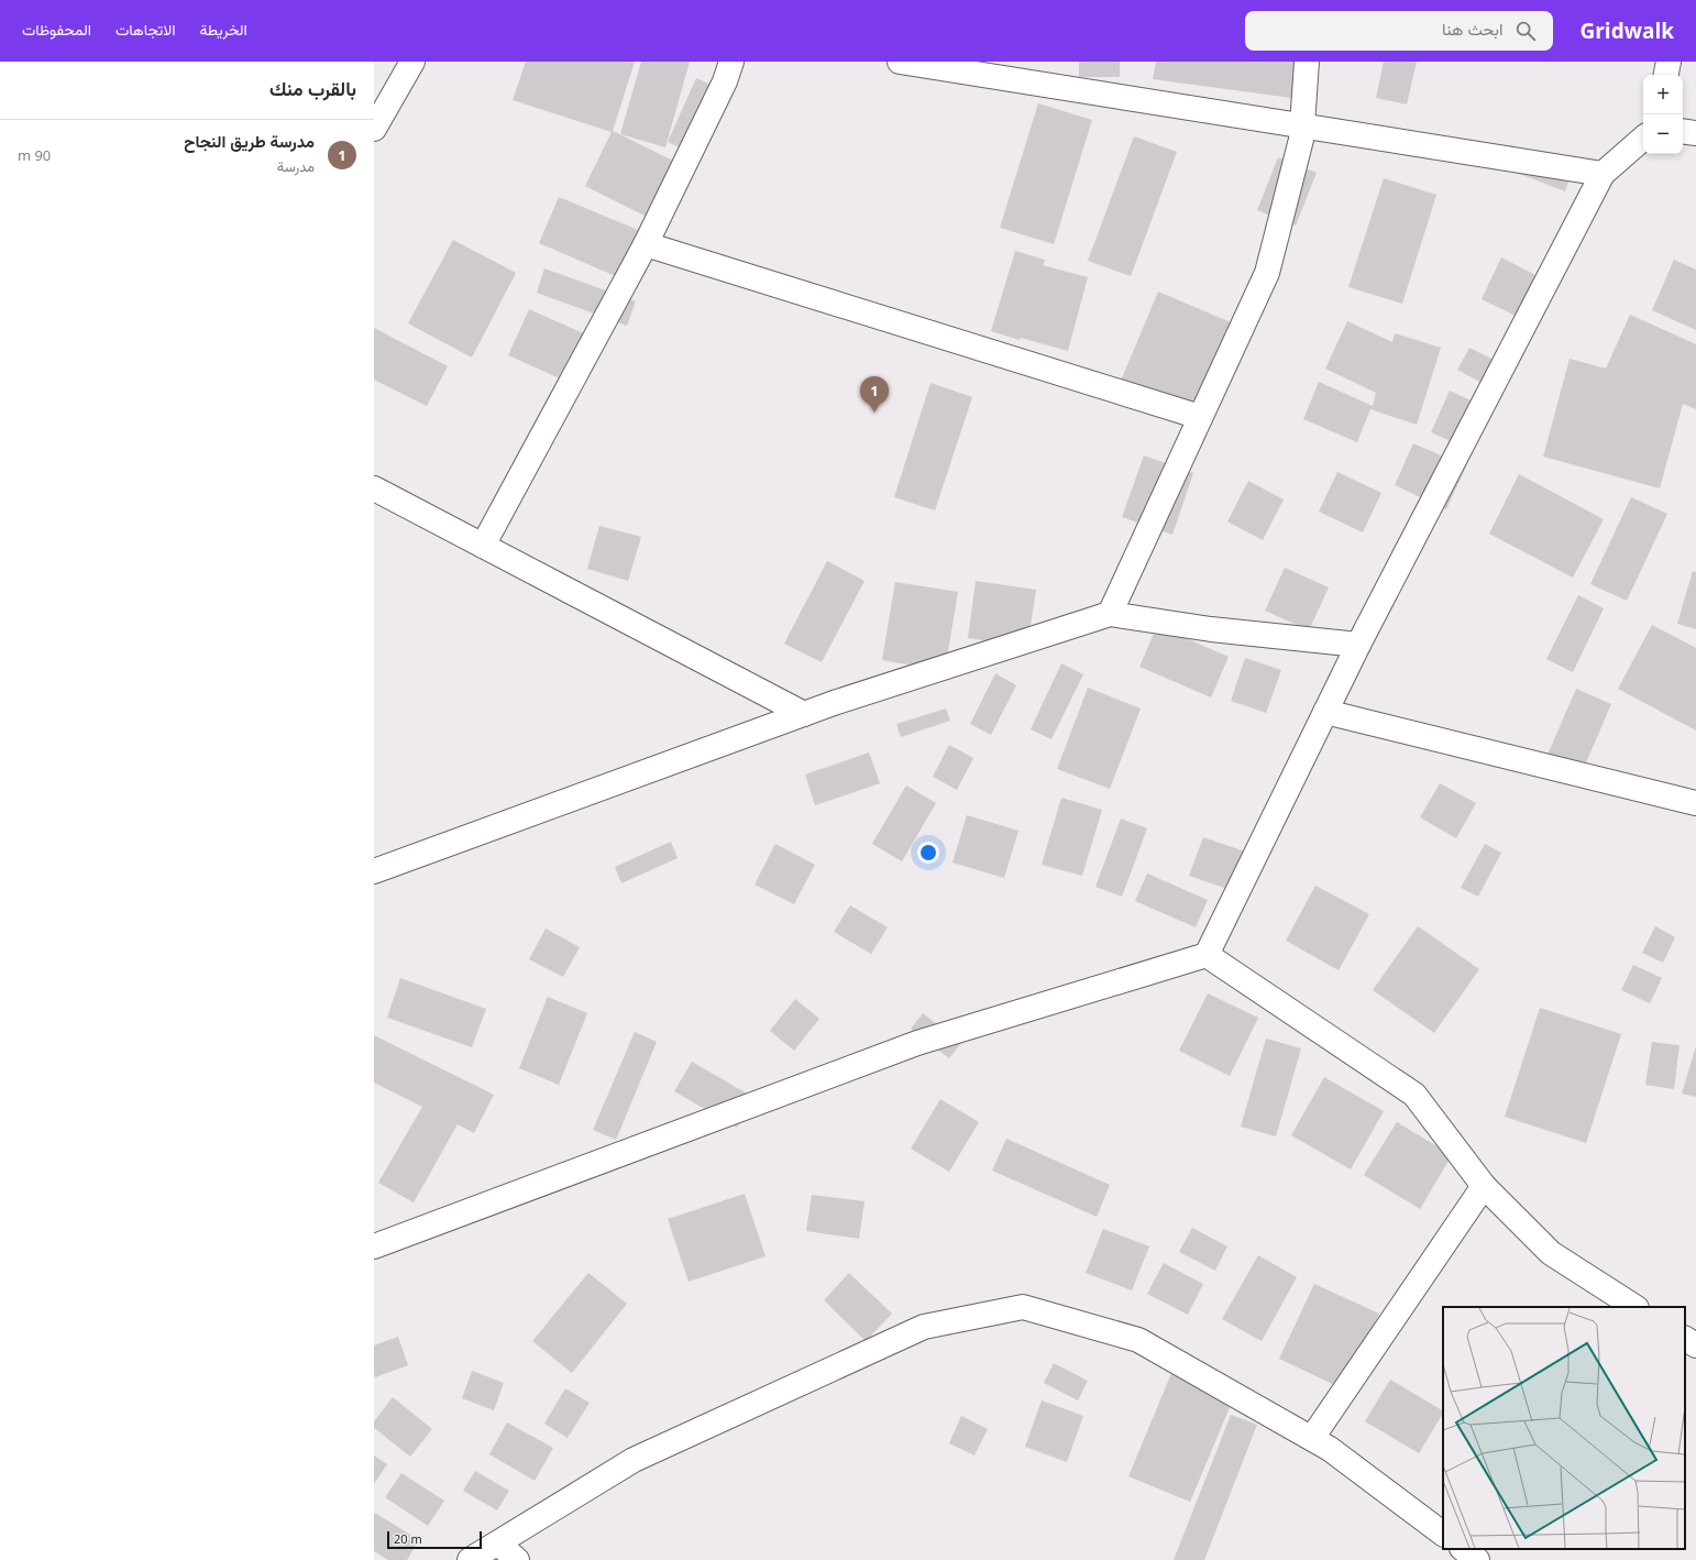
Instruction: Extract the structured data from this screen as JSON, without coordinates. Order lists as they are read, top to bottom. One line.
{"scale_bar":"20 m","page":{"header":"Gridwalk","search":"ابحث هنا","nav":["الخريطة","الاتجاهات","المحفوظات"],"heading":"بالقرب منك","map_buttons":["+","−"],"list":[{"mark":"1","name":"مدرسة طريق النجاح","note":"مدرسة","value":"90 m"}],"pins":"1","scale":"20 m"}}
